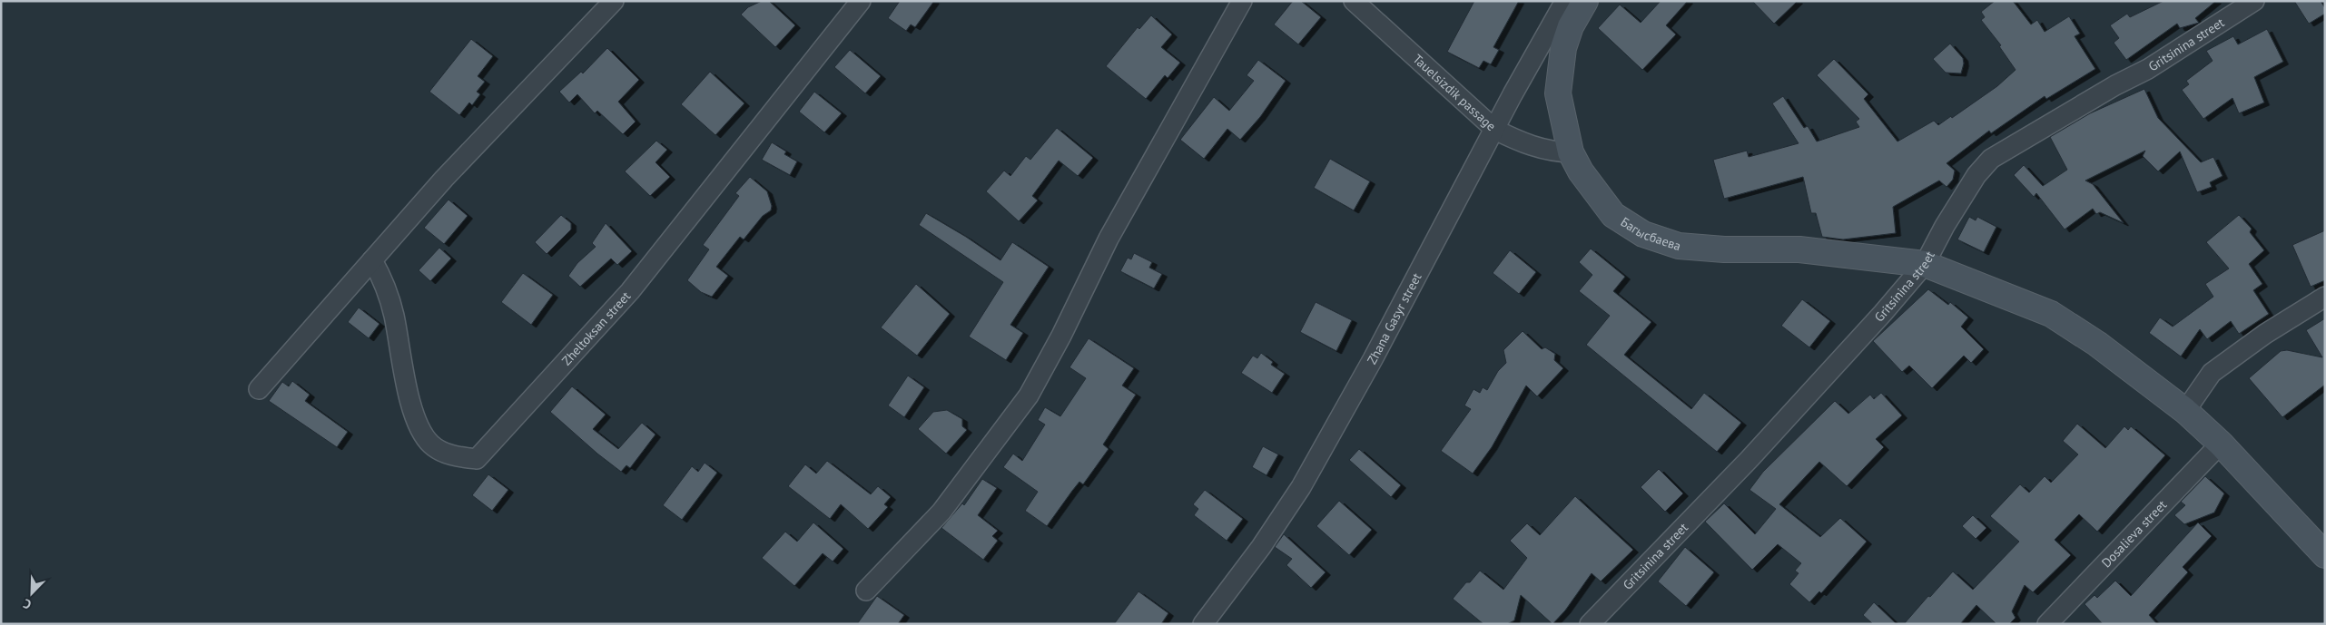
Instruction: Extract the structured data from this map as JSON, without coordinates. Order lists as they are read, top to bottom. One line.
{"streets":{"street":["Gritsinina street","Tauelsizdik passage","Багысбаева","Zhana Gasyr street","Zheltoksan street","Dosalieva street"]},"crossings":[["Gritsinina street","Багысбаева"],["Tauelsizdik passage","Багысбаева"],["Tauelsizdik passage","Zhana Gasyr street"],["Багысбаева","Zhana Gasyr street"],["Багысбаева","Dosalieva street"]],"north":"bottom left"}
